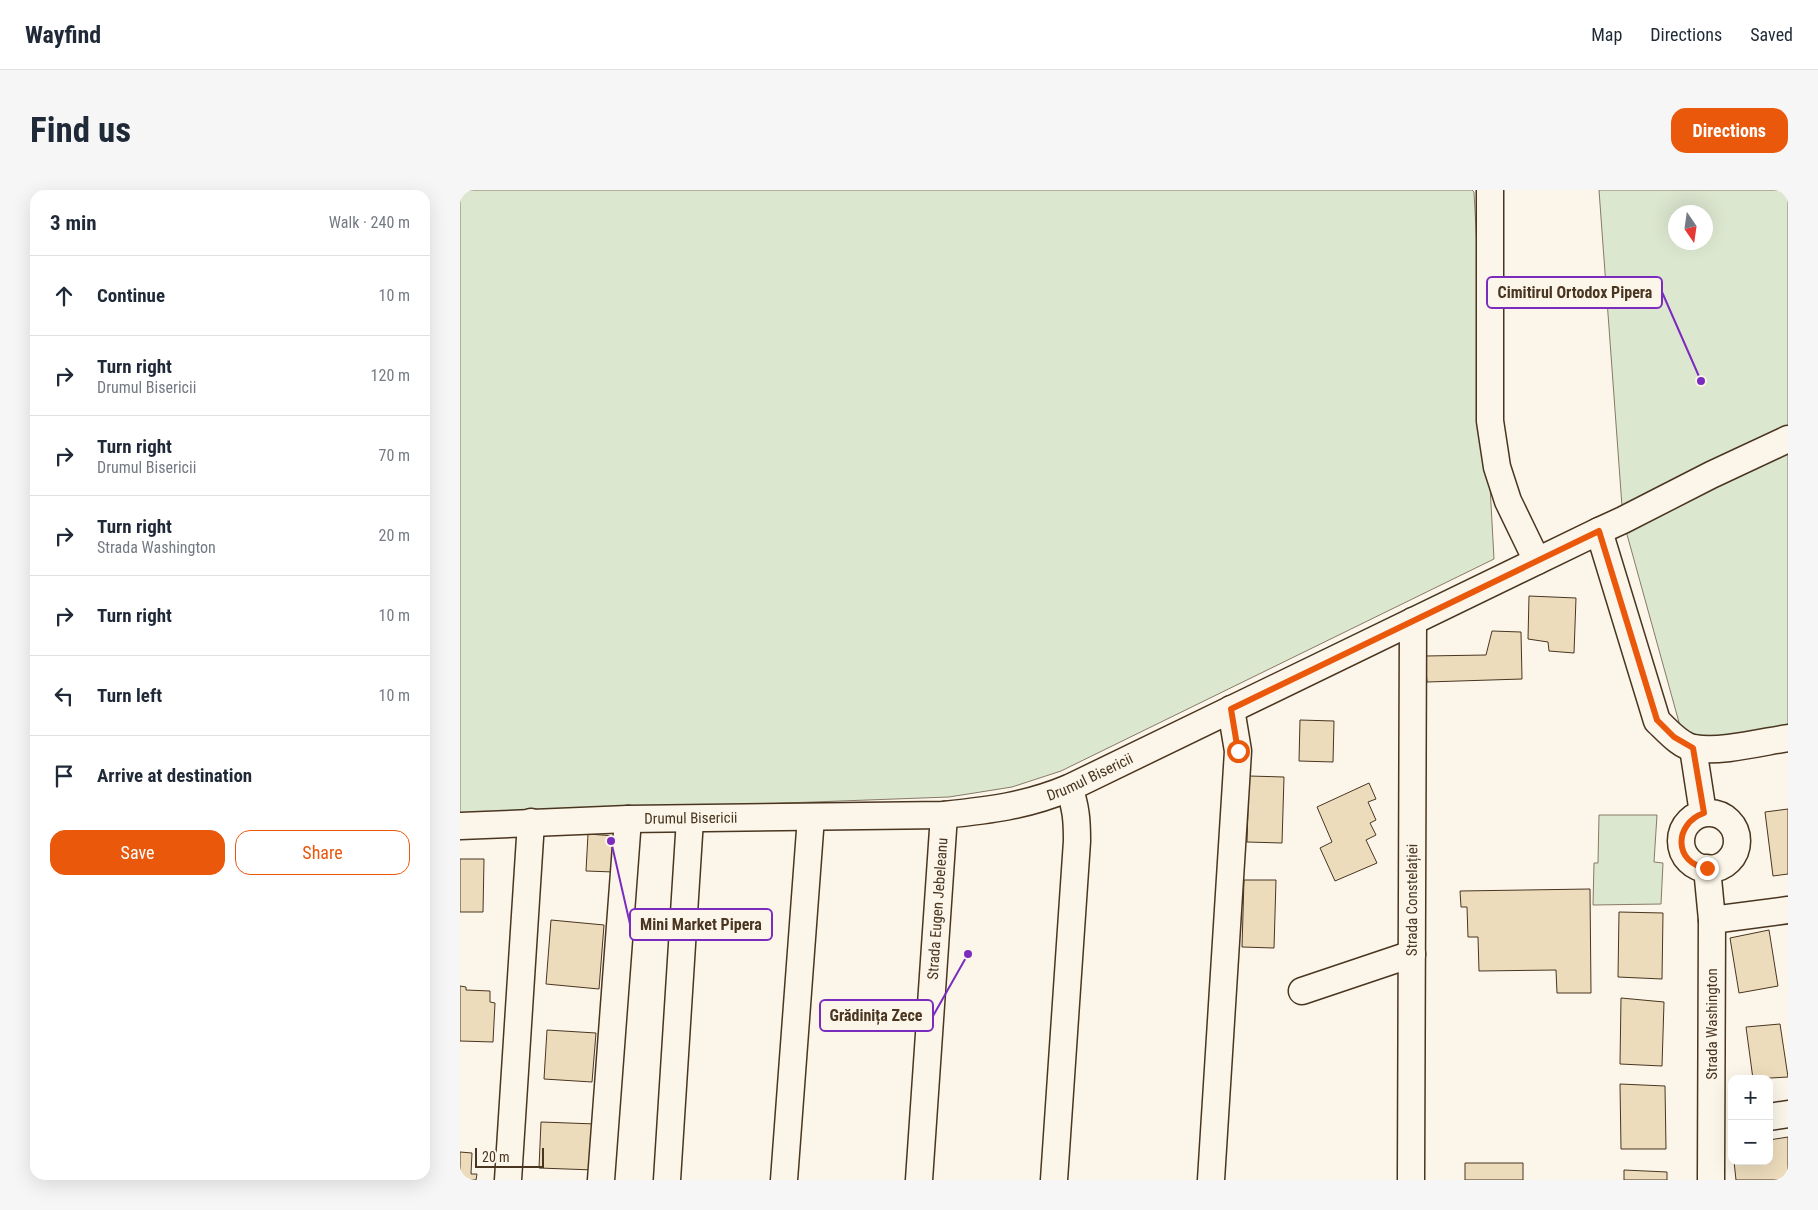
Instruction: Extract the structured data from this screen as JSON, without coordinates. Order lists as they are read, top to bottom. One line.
{"streets":{"street":["Drumul Bisericii","Strada Constelației","Strada Eugen Jebeleanu","Strada Washington"]},"crossings":[["Drumul Bisericii","Strada Constelației"],["Drumul Bisericii","Strada Eugen Jebeleanu"]],"places":["Cimitirul Ortodox Pipera","Mini Market Pipera","Grădinița Zece"],"scale_bar":"20 m","north":"bottom","page":{"header":"Wayfind","nav":["Map","Directions","Saved"],"buttons":["Directions",["Save","Share"]],"title":"Find us","heading":["3 min","Walk · 240 m"],"list":[["Continue","10 m"],["Turn right","Drumul Bisericii","120 m"],["Turn right","Drumul Bisericii","70 m"],["Turn right","Strada Washington","20 m"],["Turn right","10 m"],["Turn left","10 m"],"Arrive at destination"],"map_buttons":["+","−"],"scale":"20 m"}}
